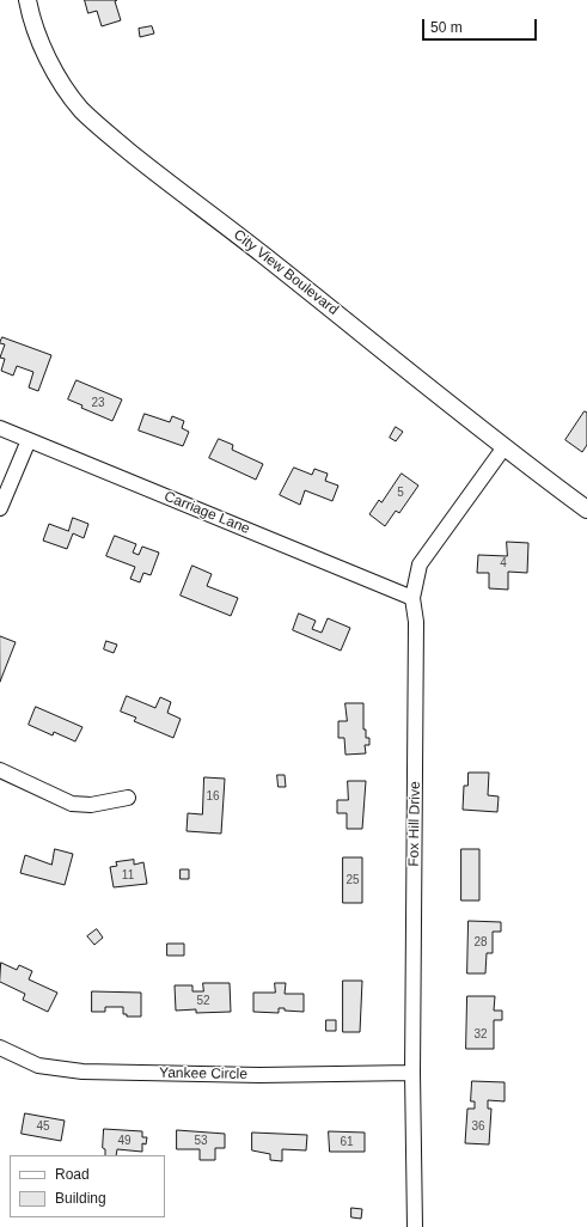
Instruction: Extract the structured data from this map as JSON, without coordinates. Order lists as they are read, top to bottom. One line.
{"streets":{"street":["City View Boulevard","Carriage Lane","Fox Hill Drive","Yankee Circle"]},"crossings":[["City View Boulevard","Fox Hill Drive"],["Carriage Lane","Fox Hill Drive"],["Fox Hill Drive","Yankee Circle"]],"house_numbers":["23","5","4","16","11","25","28","52","32","45","36","49","53","61"],"legend":["Road","Building"],"scale_bar":"50 m"}
